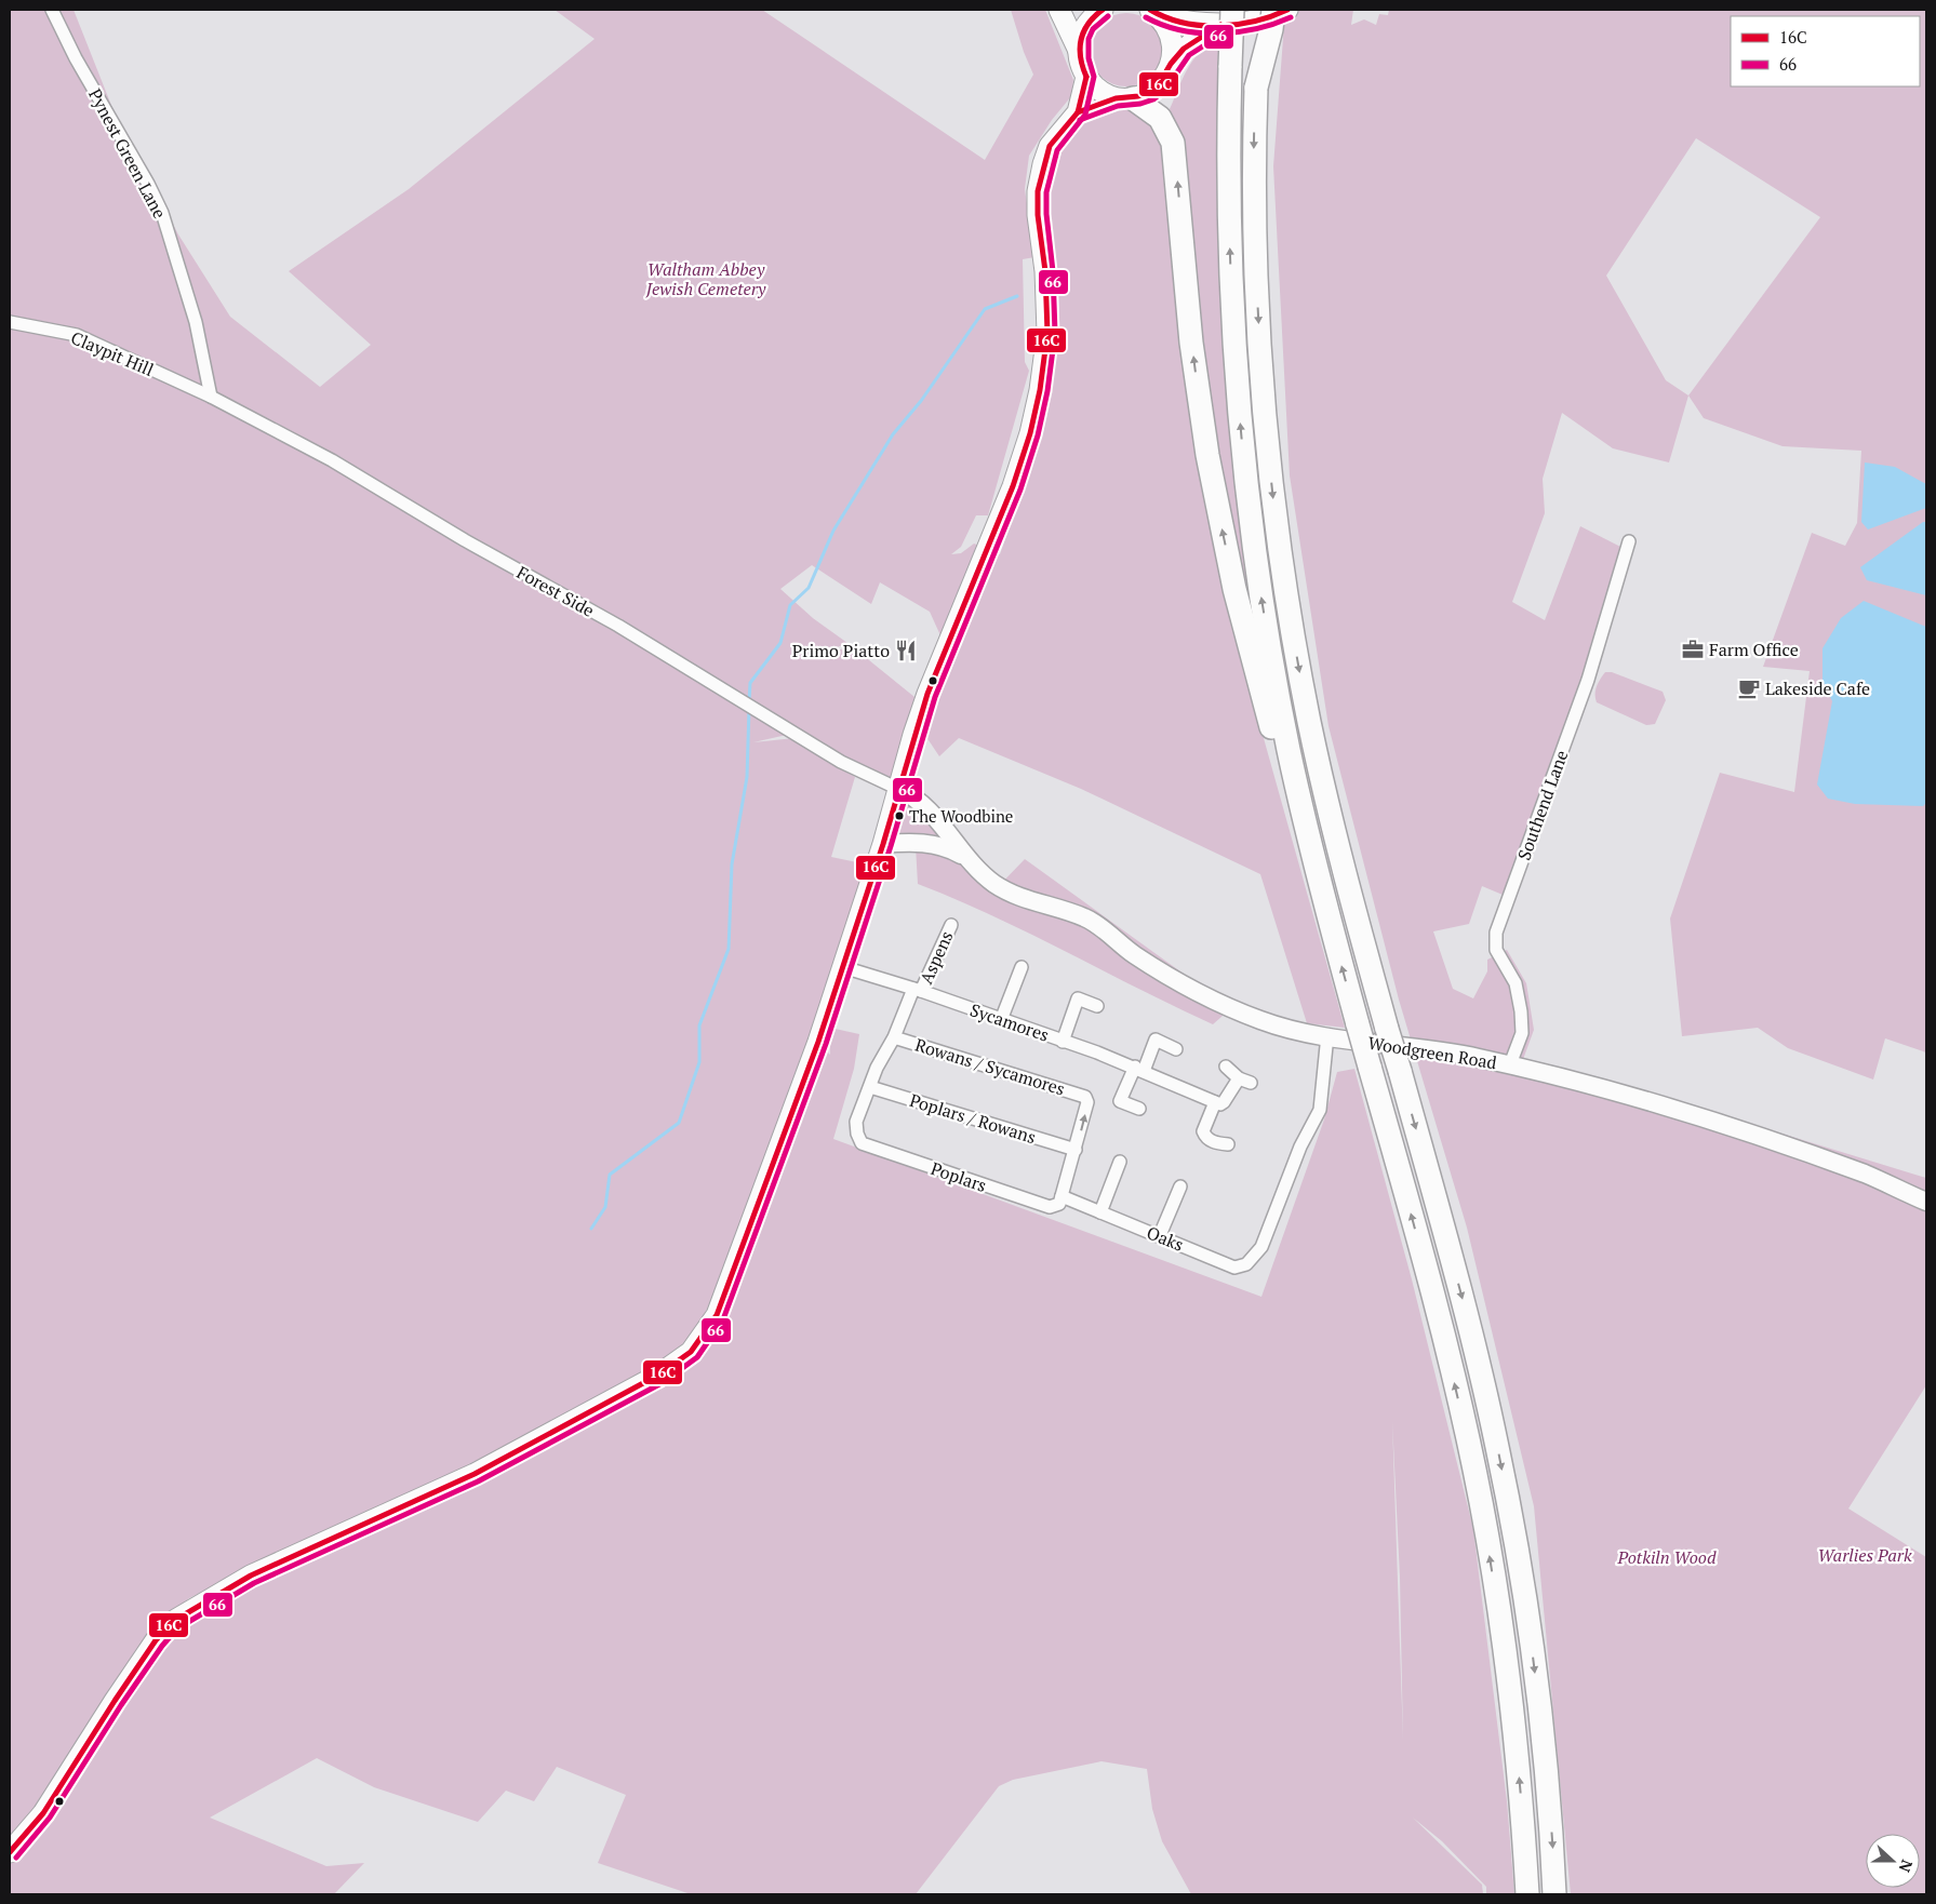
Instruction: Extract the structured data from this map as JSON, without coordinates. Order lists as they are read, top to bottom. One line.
{"streets":{"street":["Pynest Green Lane","Claypit Hill","Forest Side","Southend Lane","Aspens","Sycamores","Woodgreen Road","Rowans / Sycamores","Poplars / Rowans","Poplars","Oaks"]},"crossings":[["Pynest Green Lane","Claypit Hill"],["Pynest Green Lane","Forest Side"],["Claypit Hill","Forest Side"],["Forest Side","Woodgreen Road"],["Southend Lane","Woodgreen Road"],["Aspens","Sycamores"],["Aspens","Rowans / Sycamores"],["Aspens","Poplars / Rowans"],["Aspens","Poplars"],["Woodgreen Road","Oaks"],["Rowans / Sycamores","Poplars / Rowans"],["Poplars / Rowans","Poplars"],["Poplars","Oaks"]],"one_way":["Rowans / Sycamores"],"parks":["Waltham Abbey Jewish Cemetery","Warlies Park","Potkiln Wood"],"places":{"office":["Farm Office"],"restaurant":["Primo Piatto"],"cafe":["Lakeside Cafe"],"other":["The Woodbine"]},"lines":["transit line 16C","transit line 66"],"legend":["16C","66"],"north":"right"}
